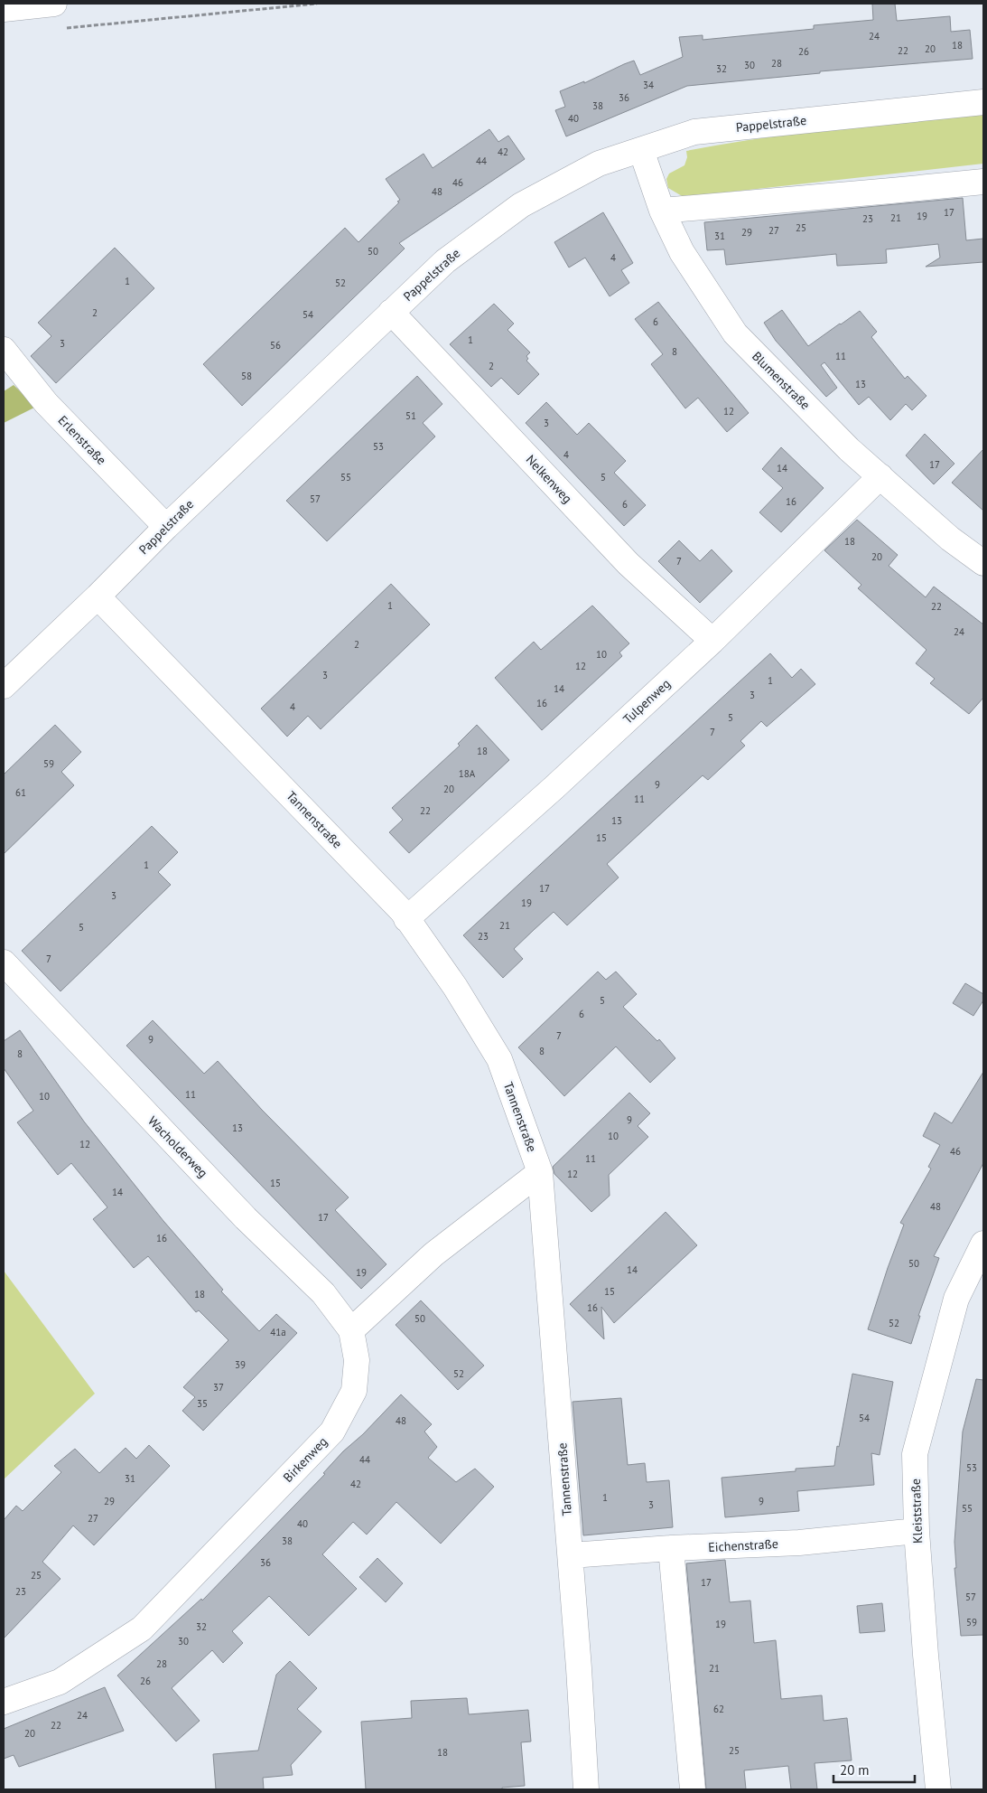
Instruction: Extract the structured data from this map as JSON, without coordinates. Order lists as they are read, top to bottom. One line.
{"streets":{"street":["Pappelstraße","Blumenstraße","Erlenstraße","Nelkenweg","Tulpenweg","Tannenstraße","Wacholderweg","Birkenweg","Kleiststraße","Eichenstraße"]},"crossings":[["Pappelstraße","Blumenstraße"],["Pappelstraße","Erlenstraße"],["Pappelstraße","Nelkenweg"],["Pappelstraße","Tannenstraße"],["Blumenstraße","Tulpenweg"],["Nelkenweg","Tulpenweg"],["Tulpenweg","Tannenstraße"],["Tannenstraße","Eichenstraße"],["Wacholderweg","Birkenweg"],["Kleiststraße","Eichenstraße"]],"house_numbers":["24","18","20","22","26","28","30","32","34","36","38","40","42","44","46","48","17","19","21","23","25","27","29","31","50","4","1","52","2","54","6","1","3","56","8","11","2","58","13","12","51","3","53","4","17","14","55","5","57","16","6","18","20","7","1","22","24","2","10","12","3","1","14","3","16","4","5","7","18","59","18A","9","20","61","11","22","13","15","1","17","3","19","21","5","23","7","5","6","7","9","8","8","11","10","9","13","10","12","46","11","12","15","14","48","17","16","50","14","19","15","18","16","50","52","41a","39","52","37","35","54","48","44","53","31","42","1","29","9","3","55","27","40","38","36","25","17","23","57","59","19","32","30","28","21","26","62","24","22","20","25","18"],"scale_bar":"20 m"}
